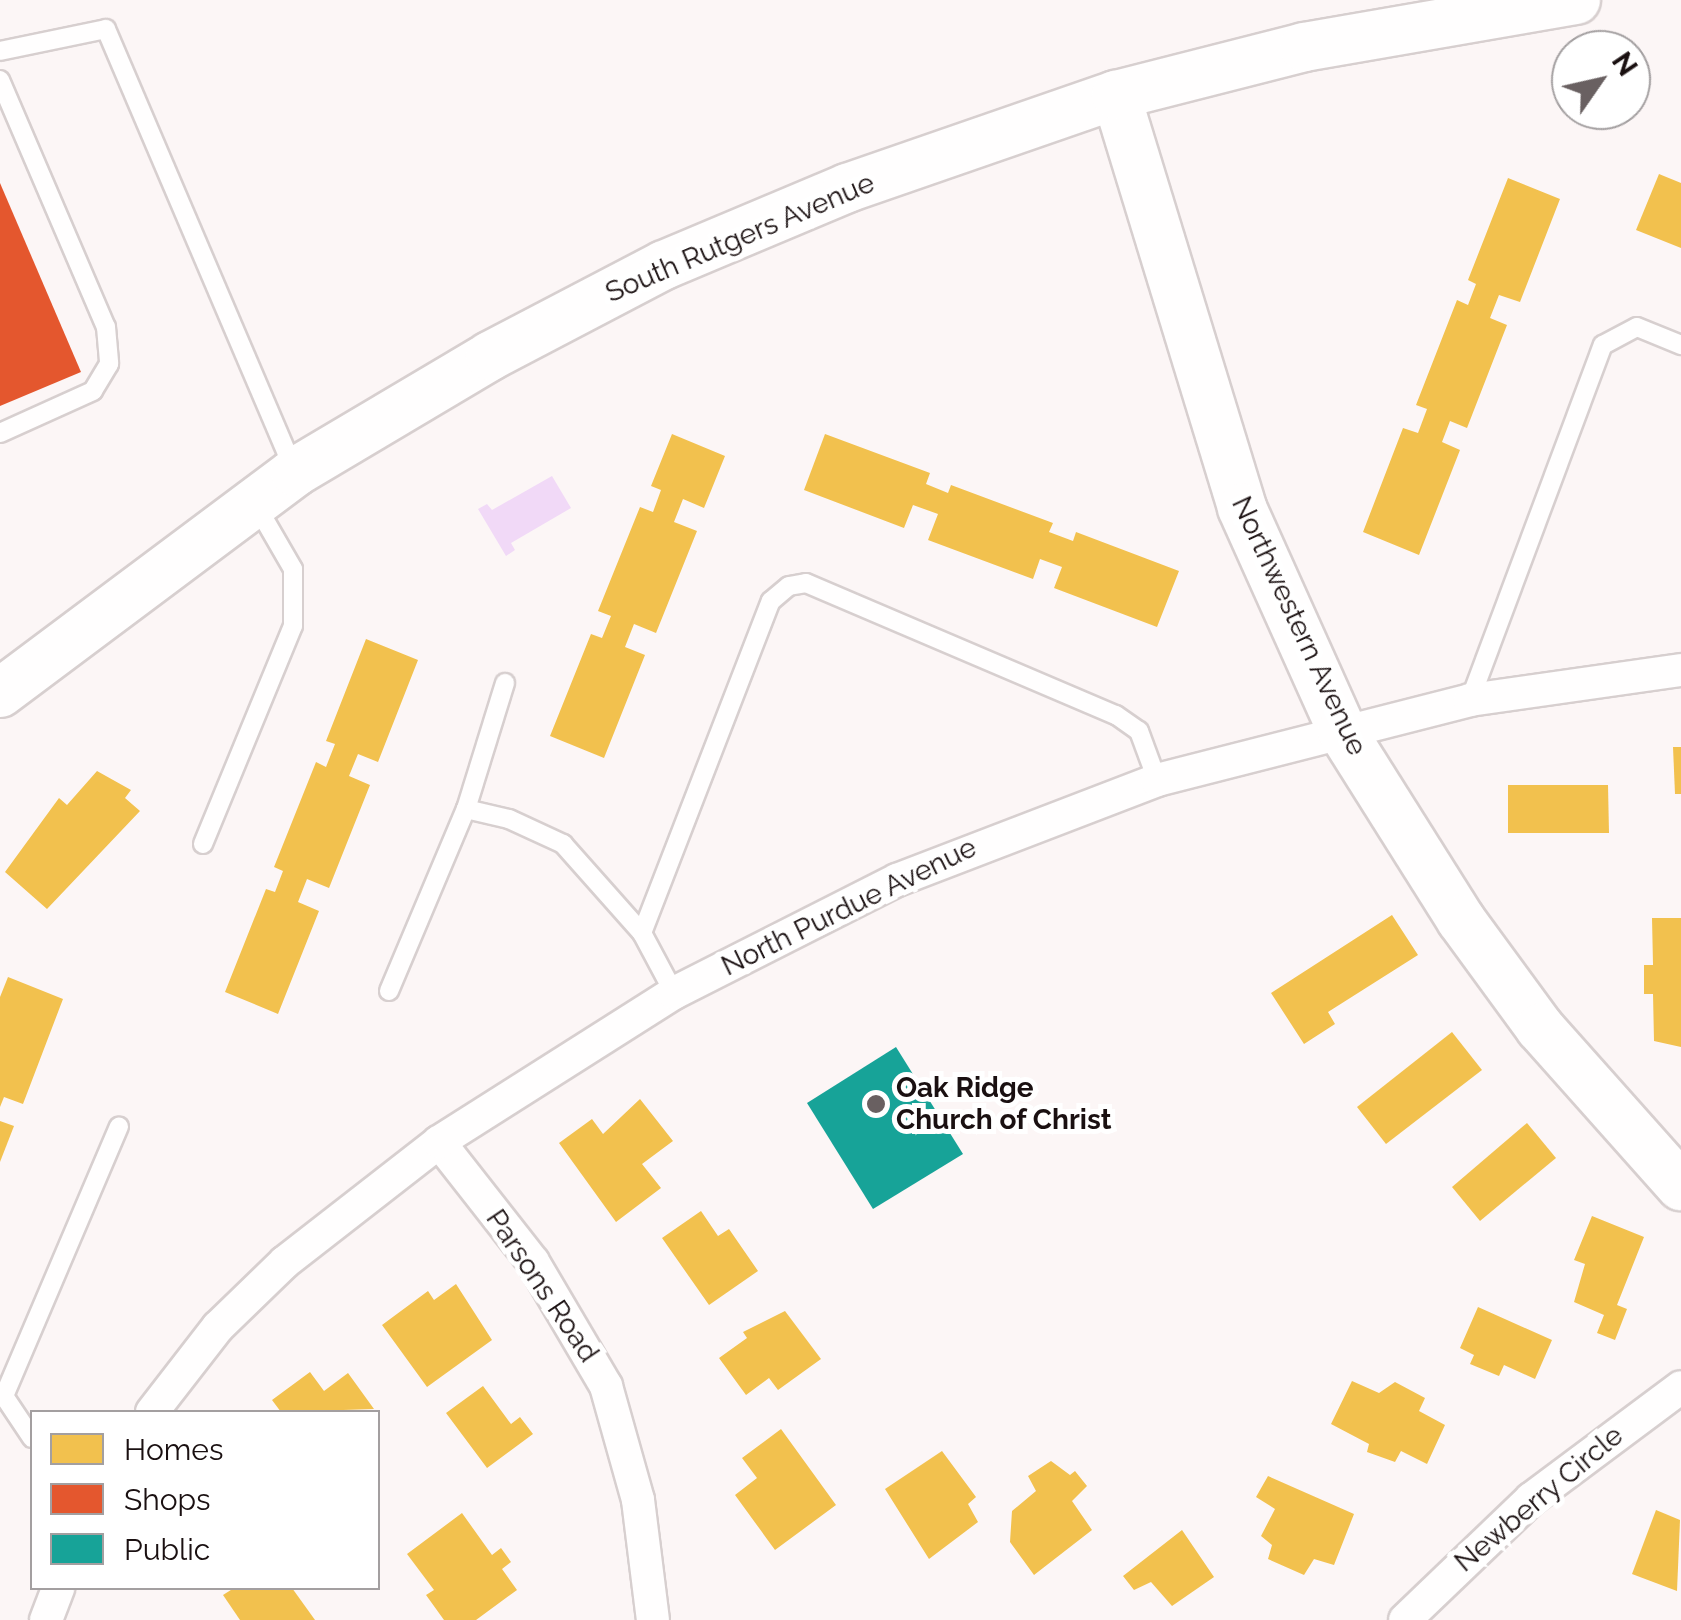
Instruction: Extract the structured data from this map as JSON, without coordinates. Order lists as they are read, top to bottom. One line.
{"streets":{"street":["South Rutgers Avenue","Northwestern Avenue","North Purdue Avenue","Parsons Road","Newberry Circle"]},"crossings":[["South Rutgers Avenue","Northwestern Avenue"],["Northwestern Avenue","North Purdue Avenue"],["North Purdue Avenue","Parsons Road"]],"places":["Oak Ridge Church of Christ"],"legend":["Homes","Shops","Public"],"north":"top right"}
